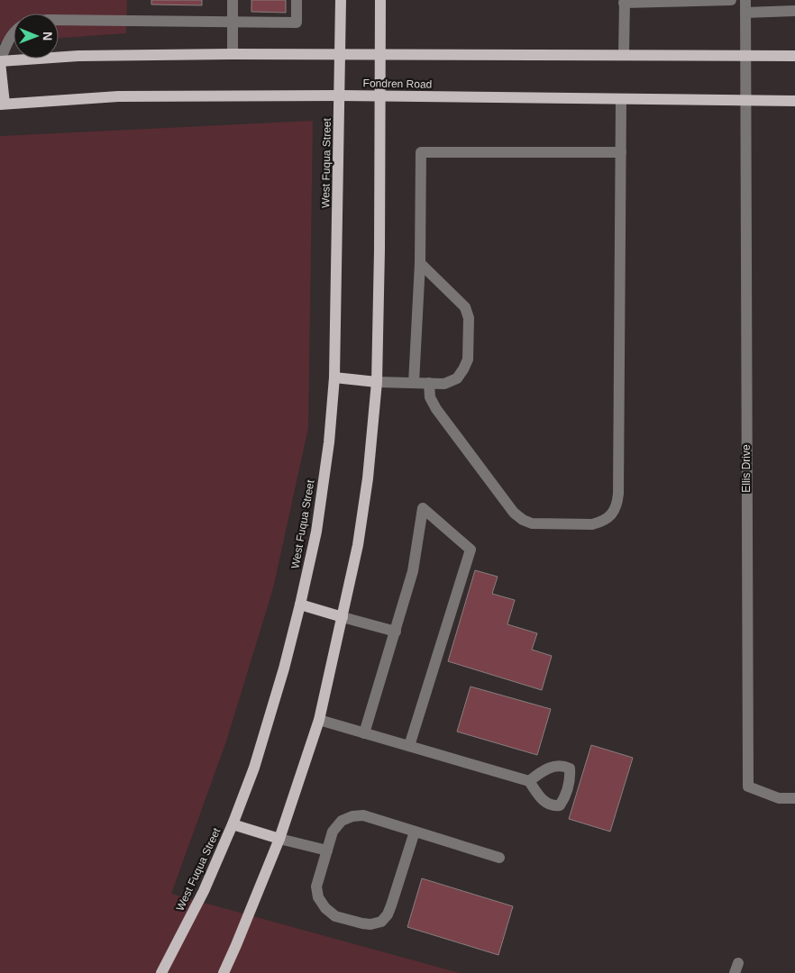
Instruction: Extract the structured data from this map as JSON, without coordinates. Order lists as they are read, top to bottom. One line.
{"streets":{"main road":["Fondren Road","West Fuqua Street"],"street":["Ellis Drive"]},"crossings":[["Fondren Road","West Fuqua Street"],["Fondren Road","Ellis Drive"]],"north":"right"}
